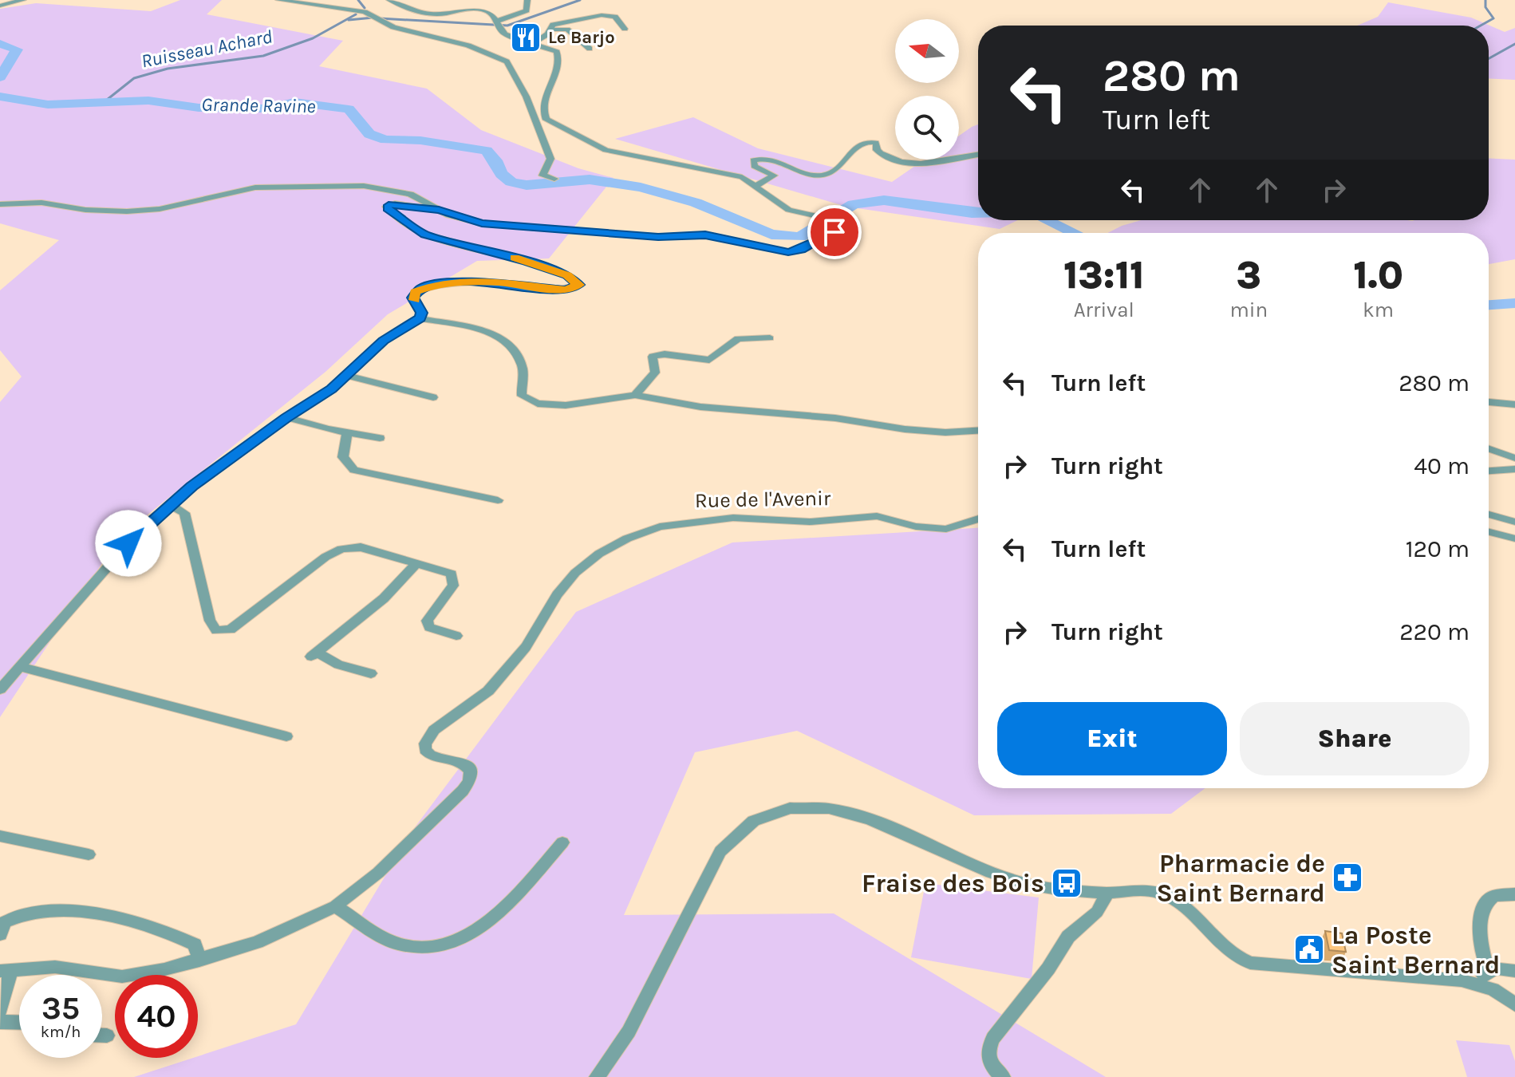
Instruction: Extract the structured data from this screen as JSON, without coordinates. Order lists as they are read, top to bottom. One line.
{"streets":{"street":["Rue de l'Avenir"]},"water":["Ruisseau Achard","Grande Ravine"],"places":{"restaurant":["Le Barjo"],"pharmacy":["Pharmacie de Saint Bernard"],"bus stop":["Fraise des Bois"],"public building":["La Poste Saint Bernard"]},"north":"left","page":{"turn":["280 m","Turn left"],"eta":["13:11","Arrival","3","min","1.0","km"],"list":[{"name":"Turn left","value":"280 m"},{"name":"Turn right","value":"40 m"},{"name":"Turn left","value":"120 m"},{"name":"Turn right","value":"220 m"}],"buttons":["Exit","Share"],"speed":"35 km/h","limit":"40"}}
